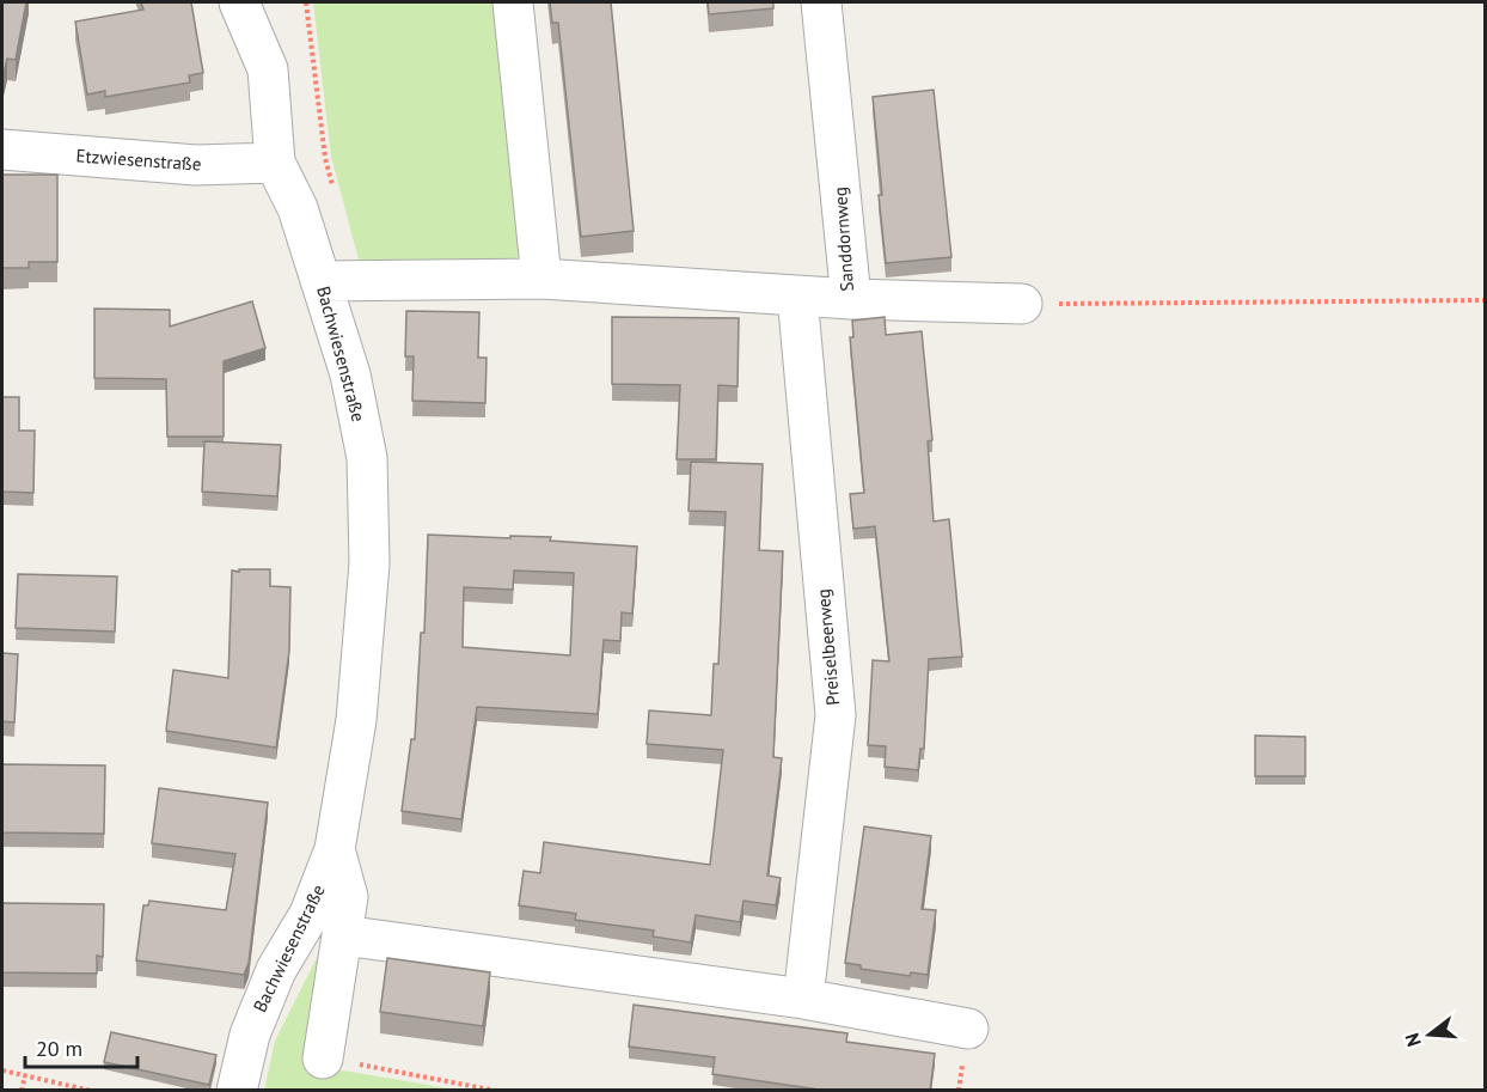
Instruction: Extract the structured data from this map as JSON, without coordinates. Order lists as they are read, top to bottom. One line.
{"streets":{"street":["Etzwiesenstraße","Sanddornweg","Bachwiesenstraße","Preiselbeerweg"]},"crossings":[["Etzwiesenstraße","Bachwiesenstraße"],["Sanddornweg","Bachwiesenstraße"],["Sanddornweg","Preiselbeerweg"]],"scale_bar":"20 m","north":"left"}
